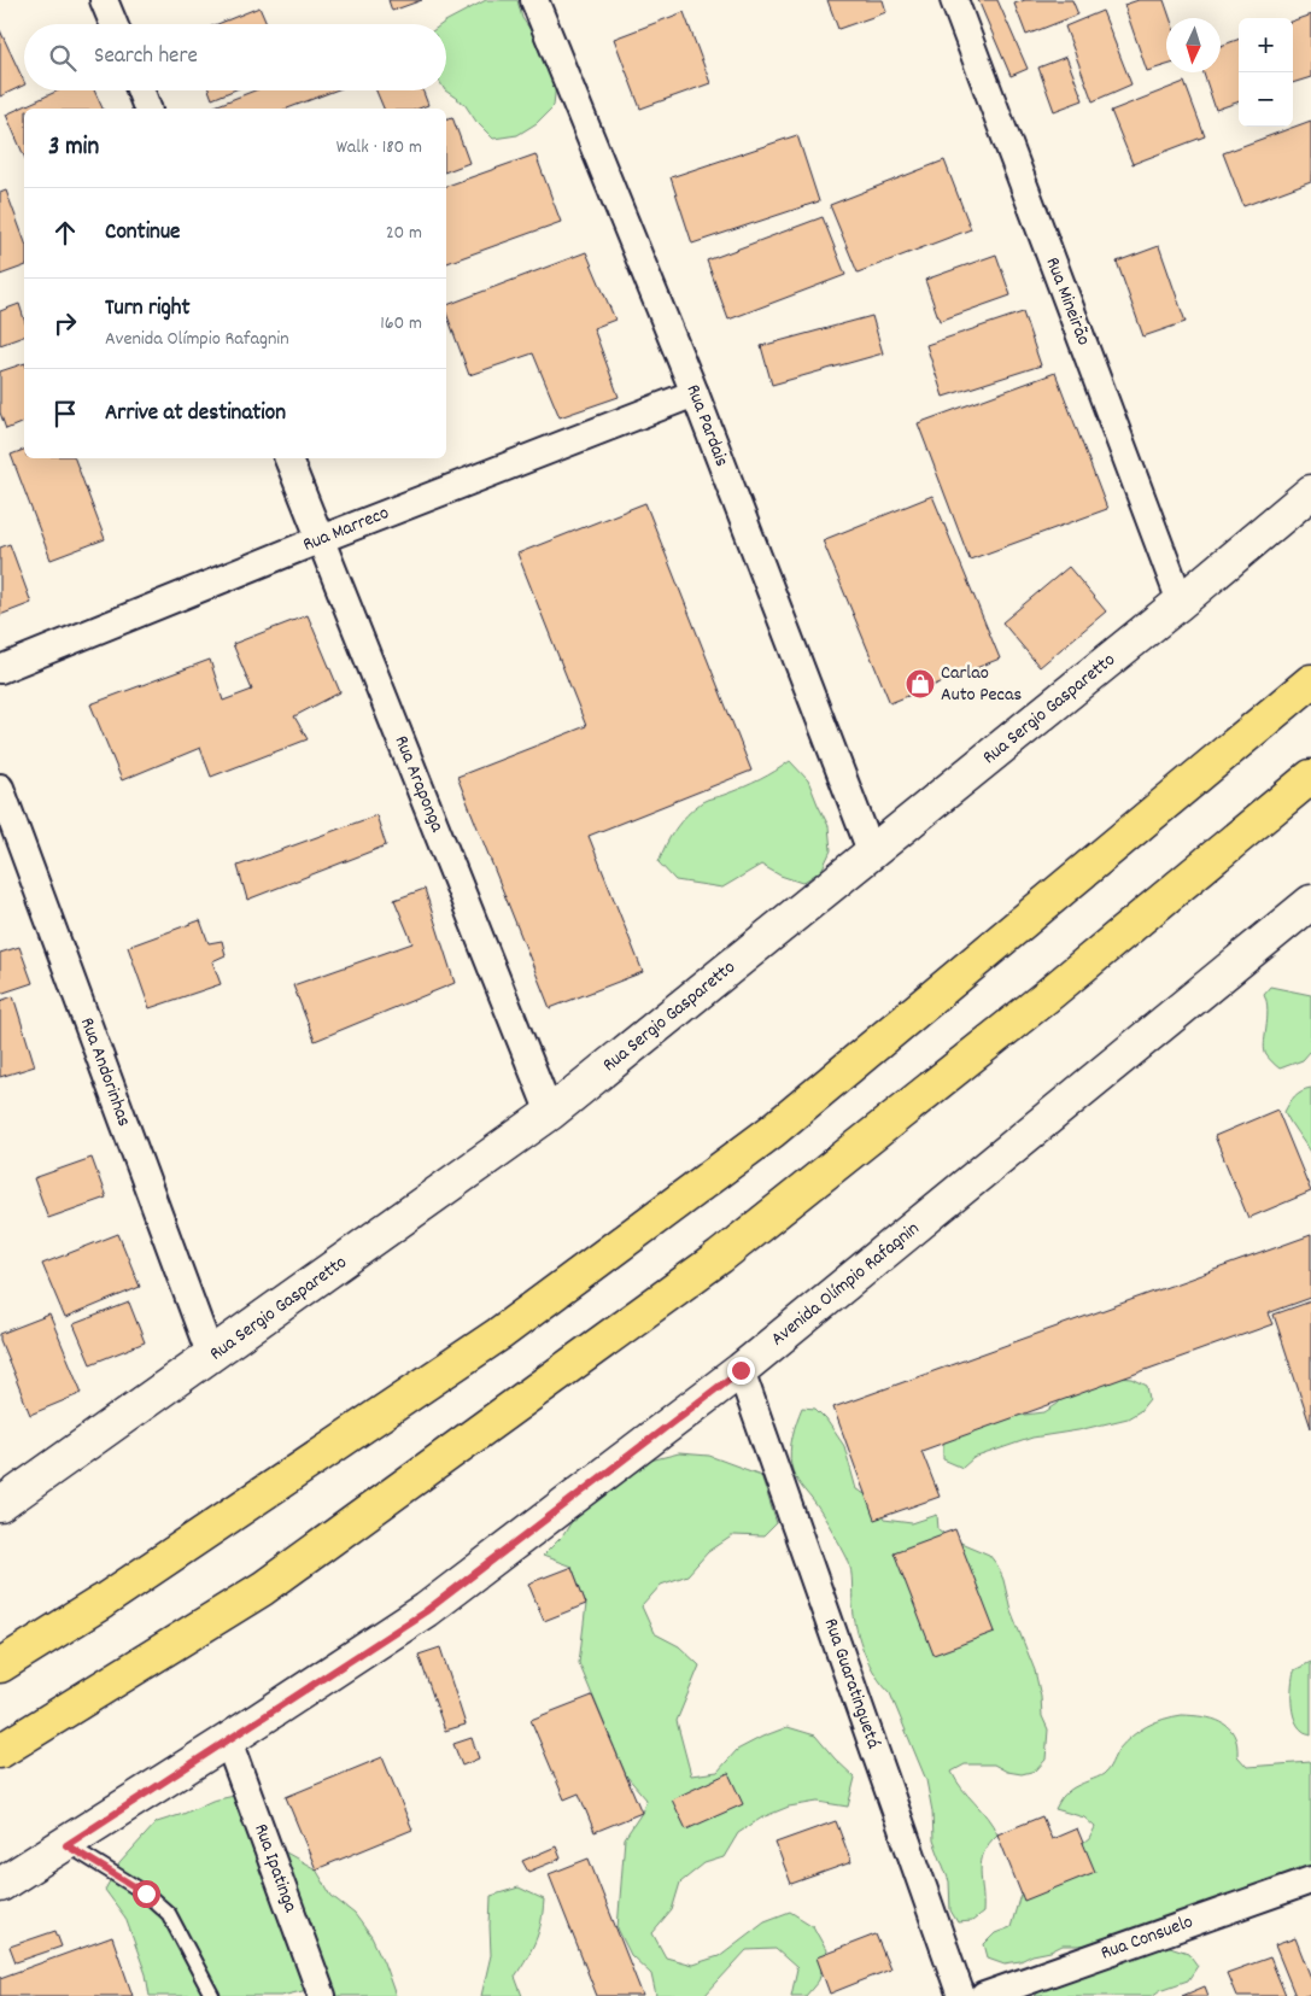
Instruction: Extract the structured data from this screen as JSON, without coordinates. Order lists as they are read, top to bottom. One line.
{"streets":{"street":["Rua Mineirão","Rua Pardais","Rua Marreco","Rua Sergio Gasparetto","Rua Araponga","Rua Andorinhas","Avenida Olímpio Rafagnin","Rua Guaratinguetá","Rua Ipatinga","Rua Consuelo"]},"crossings":[["Rua Mineirão","Rua Sergio Gasparetto"],["Rua Pardais","Rua Marreco"],["Rua Pardais","Rua Sergio Gasparetto"],["Rua Marreco","Rua Araponga"],["Rua Sergio Gasparetto","Rua Araponga"],["Rua Sergio Gasparetto","Rua Andorinhas"],["Avenida Olímpio Rafagnin","Rua Guaratinguetá"],["Avenida Olímpio Rafagnin","Rua Ipatinga"]],"places":{"shop":["Carlao Auto Pecas"]},"north":"bottom","page":{"map_buttons":["+","−"],"search":"Search here","heading":["3 min","Walk · 180 m"],"list":[["Continue","20 m"],["Turn right","Avenida Olímpio Rafagnin","160 m"],"Arrive at destination"]}}
